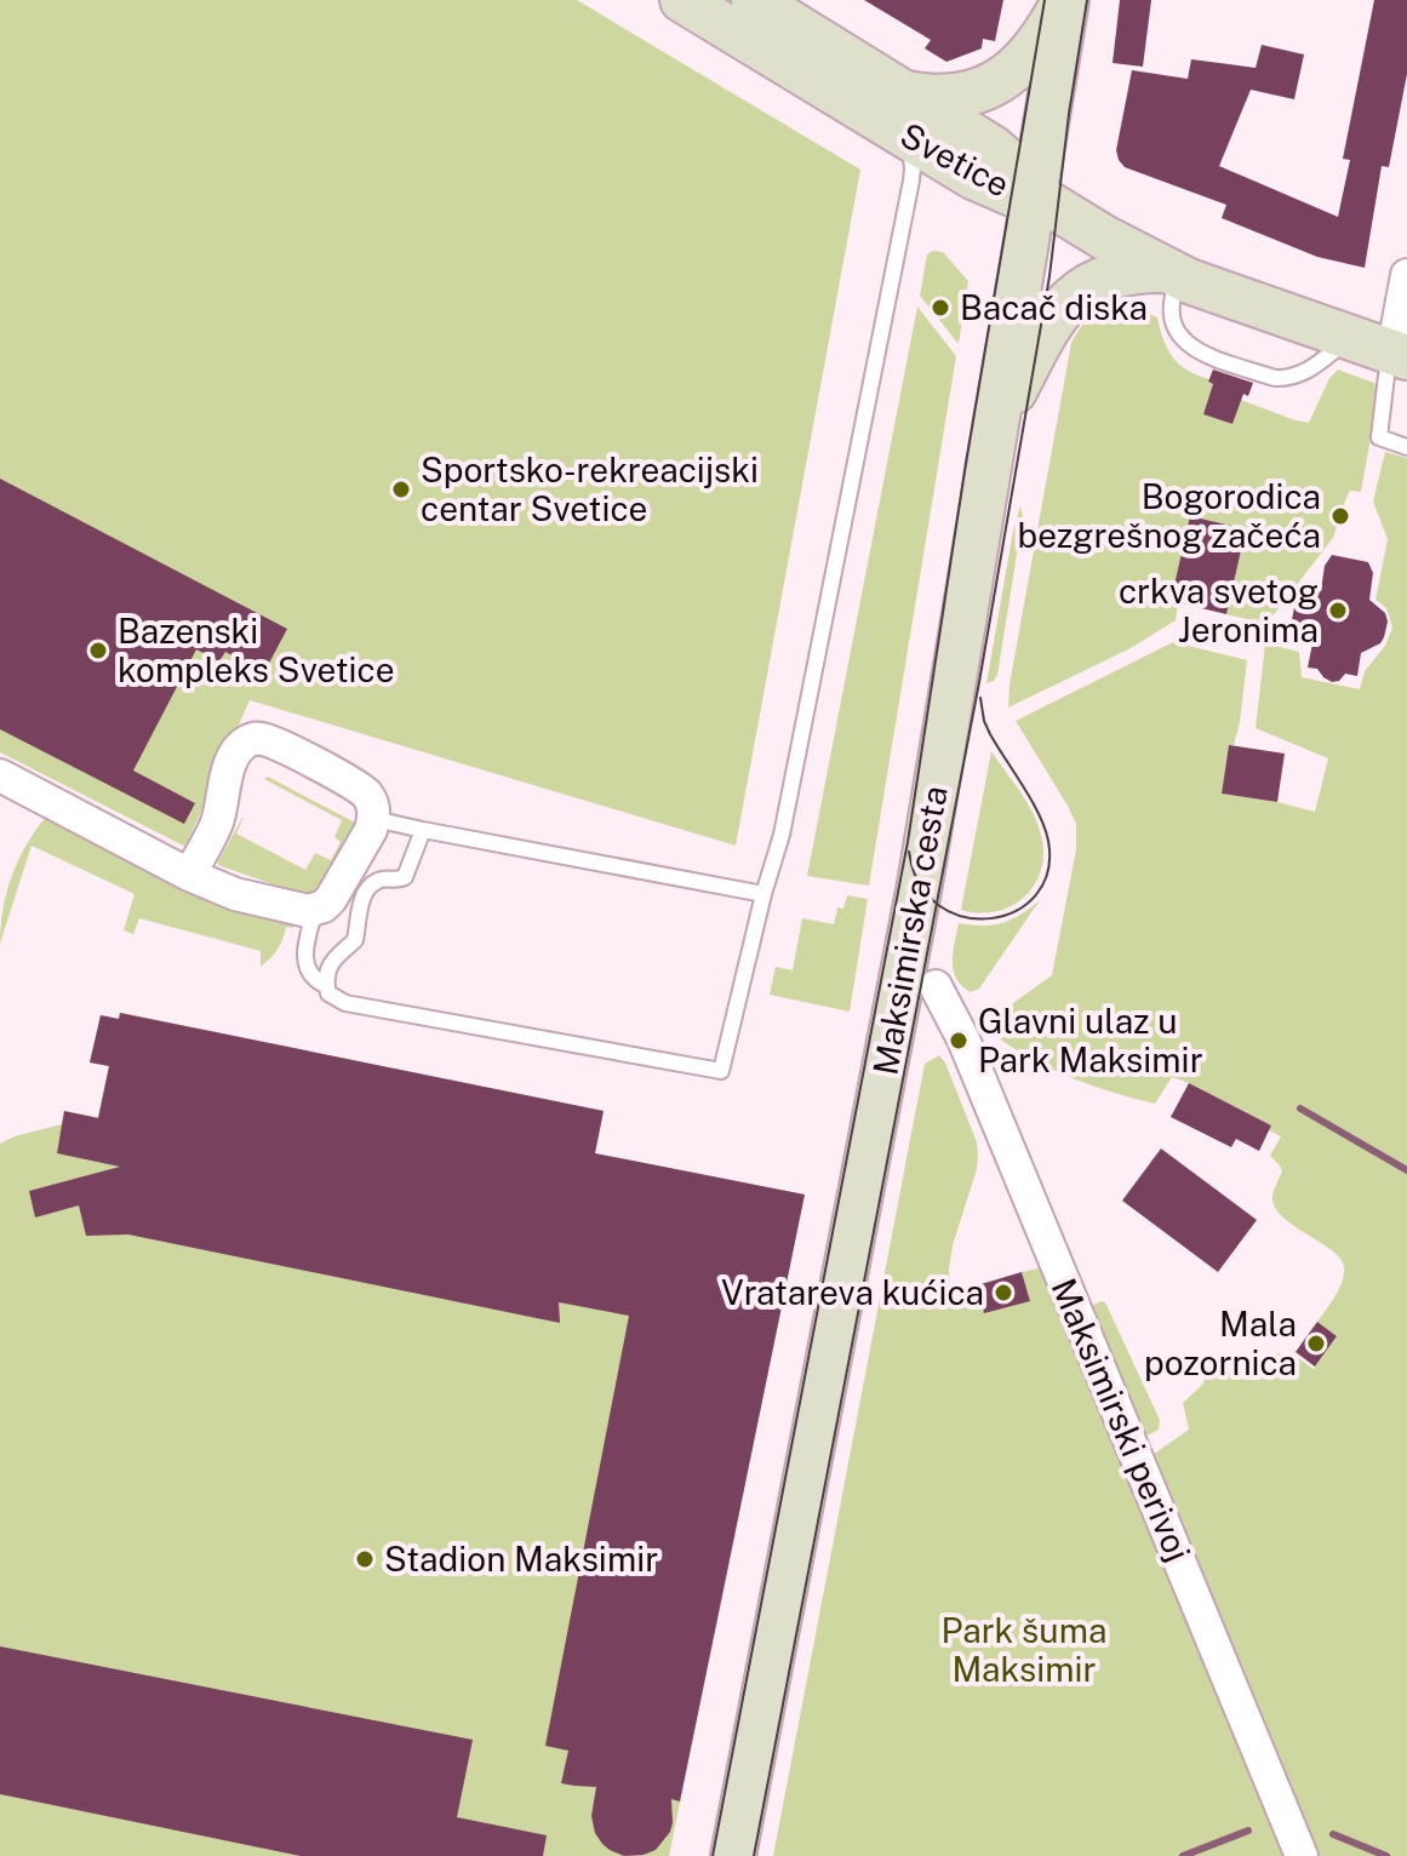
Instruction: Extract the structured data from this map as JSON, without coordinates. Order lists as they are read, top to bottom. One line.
{"streets":{"main road":["Svetice","Maksimirska cesta"],"street":["Maksimirski perivoj"]},"crossings":[["Svetice","Maksimirska cesta"]],"parks":["Park šuma Maksimir"],"places":["Bacač diska","Sportsko-rekreacijski centar Svetice","Bogorodica bezgrešnog začeća","crkva svetog Jeronima","Bazenski kompleks Svetice","Glavni ulaz u Park Maksimir","Vratareva kućica","Mala pozornica","Stadion Maksimir"]}
